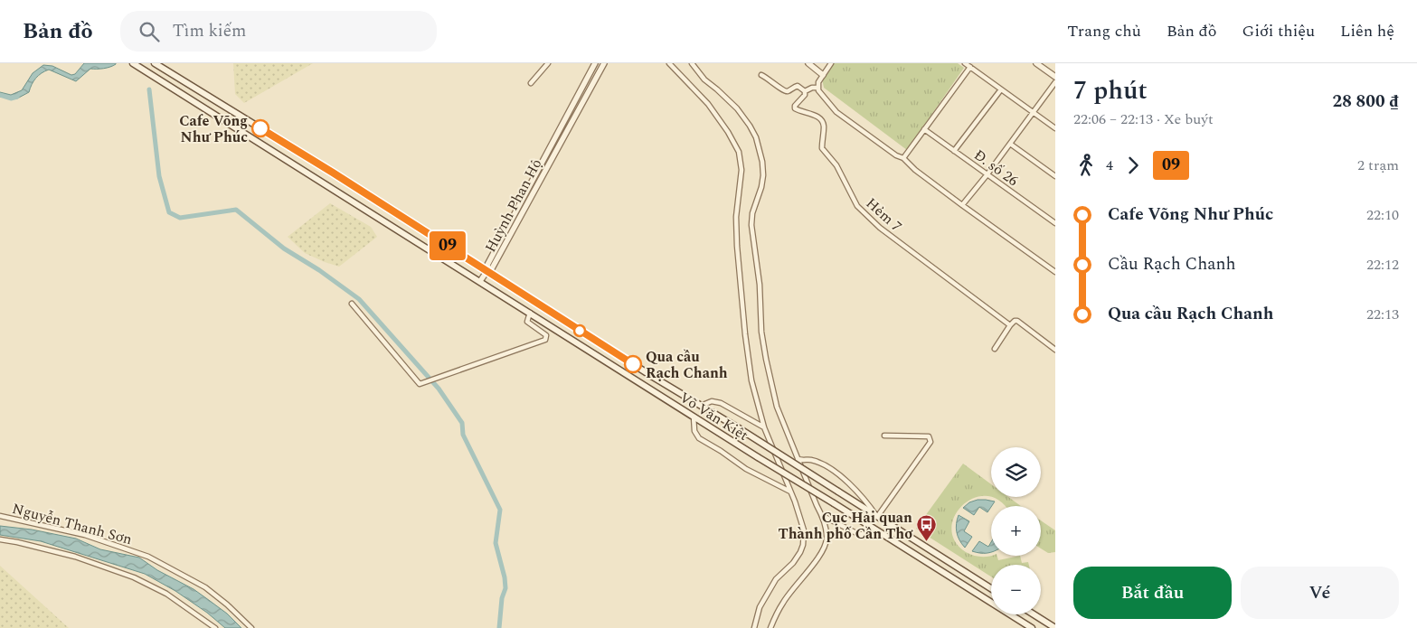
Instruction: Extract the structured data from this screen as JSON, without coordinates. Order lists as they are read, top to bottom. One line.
{"streets":{"main road":["Võ Văn Kiệt"],"street":["Đ. số 26","Huỳnh Phan Hộ","Hẻm 7","Nguyễn Thanh Sơn"]},"crossings":[["Huỳnh Phan Hộ","Võ Văn Kiệt"]],"places":{"other":["Cafe Võng Như Phúc","Qua cầu Rạch Chanh"],"bus stop":["Cục Hải quan Thành phố Cần Thơ"]},"lines":["bus line 09"],"page":{"header":"Bản đồ","search":"Tìm kiếm","nav":["Trang chủ","Bản đồ","Giới thiệu","Liên hệ"],"on_map":"09","heading":["7 phút","22:06 – 22:13 · Xe buýt","28 800 ₫"],"legs":["4","09","2 trạm"],"list":[{"name":"Cafe Võng Như Phúc","value":"22:10"},{"name":"Cầu Rạch Chanh","value":"22:12"},{"name":"Qua cầu Rạch Chanh","value":"22:13"}],"map_buttons":["+","−"],"buttons":["Bắt đầu","Vé"]}}
